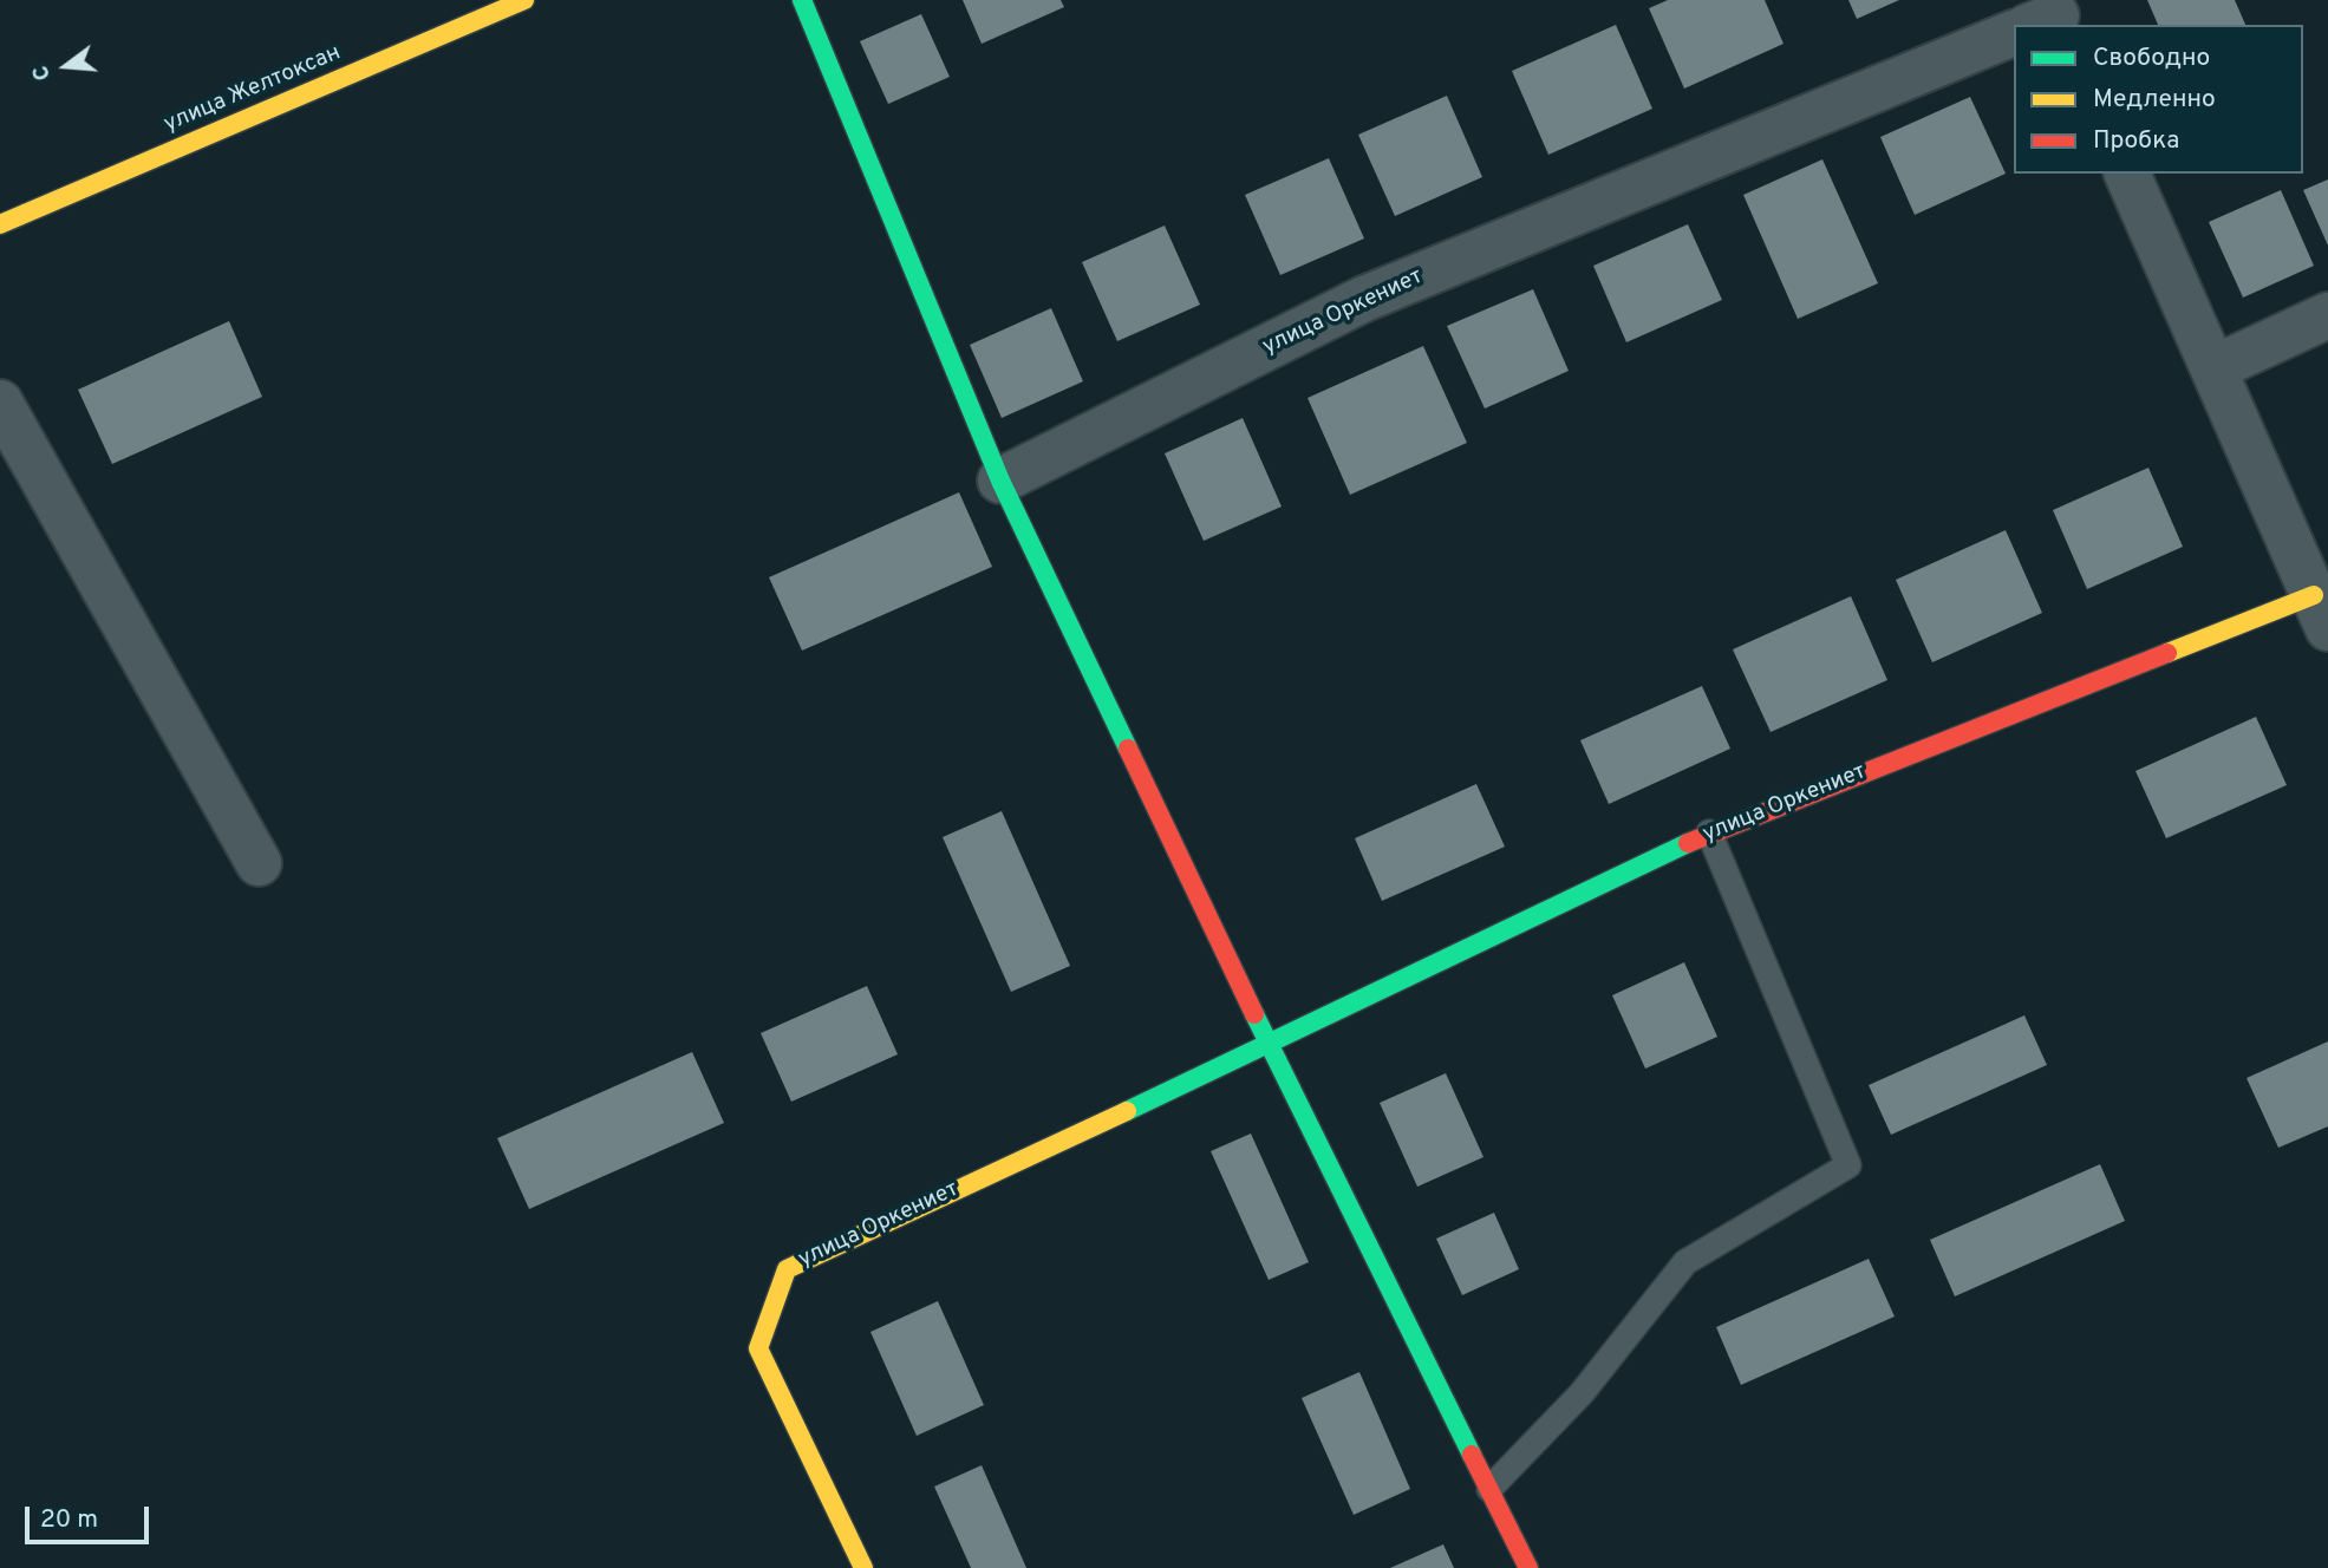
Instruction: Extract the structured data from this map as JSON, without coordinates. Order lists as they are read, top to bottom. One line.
{"streets":{"street":["улица Желтоксан","улица Оркениет"]},"legend":["Свободно","Медленно","Пробка"],"scale_bar":"20 m","north":"left"}
